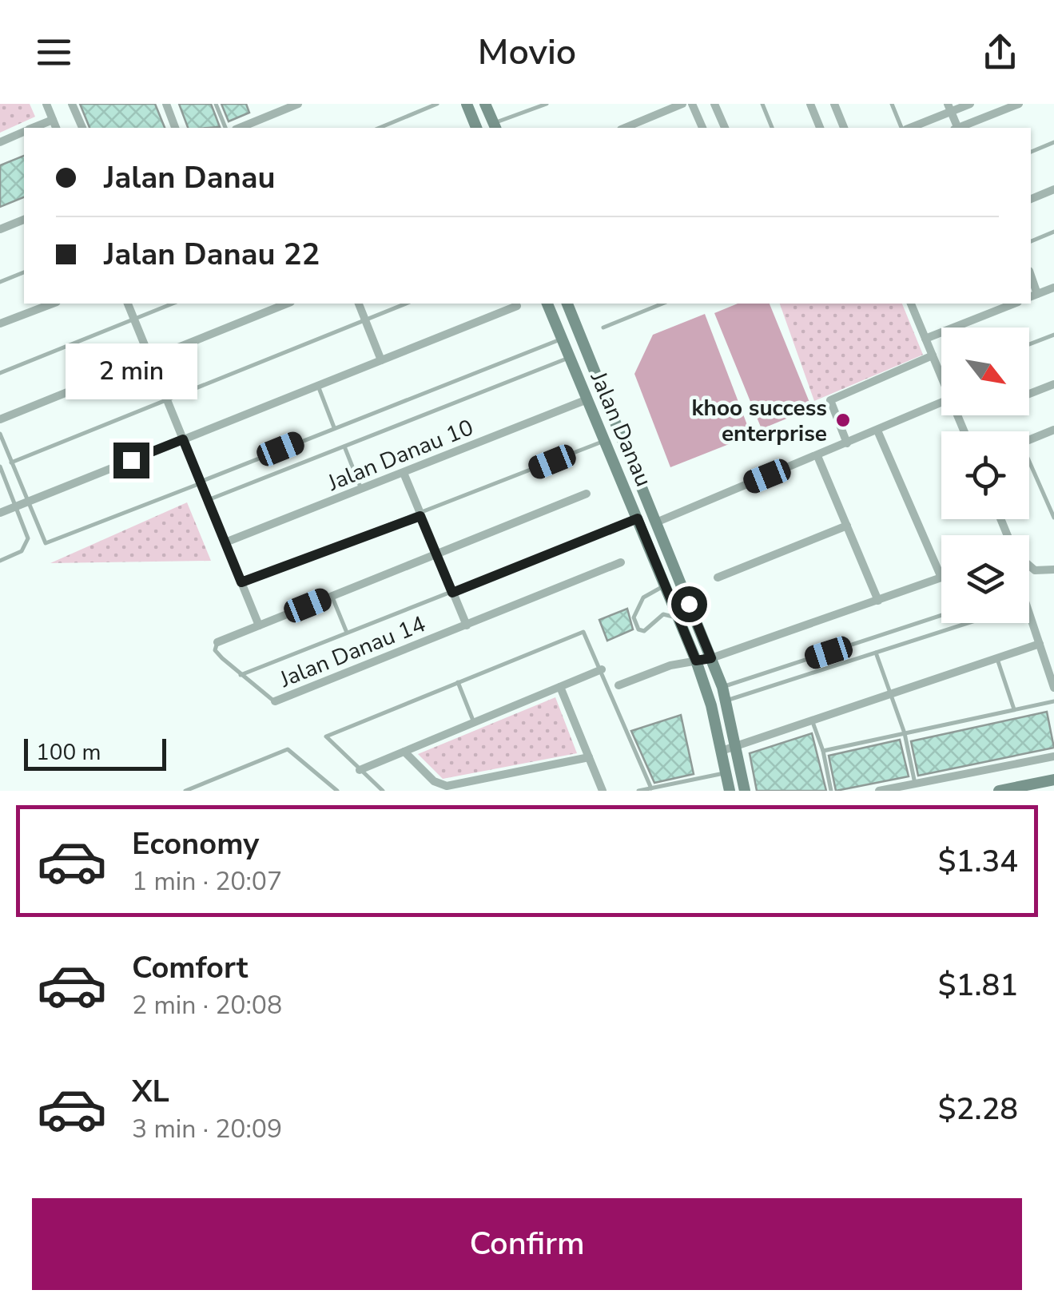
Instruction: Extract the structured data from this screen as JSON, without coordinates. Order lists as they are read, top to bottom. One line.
{"streets":{"street":["Jalan Danau","Jalan Danau 10","Jalan Danau 14"]},"crossings":[["Jalan Danau","Jalan Danau 10"]],"places":["khoo success enterprise"],"scale_bar":"100 m","north":"bottom right","page":{"header":"Movio","banner":["Jalan Danau","Jalan Danau 22"],"bubble":"2 min","scale":"100 m","list":[{"name":"Economy","note":"1 min · 20:07","value":"$1.34"},{"name":"Comfort","note":"2 min · 20:08","value":"$1.81"},{"name":"XL","note":"3 min · 20:09","value":"$2.28"}],"buttons":"Confirm"}}
